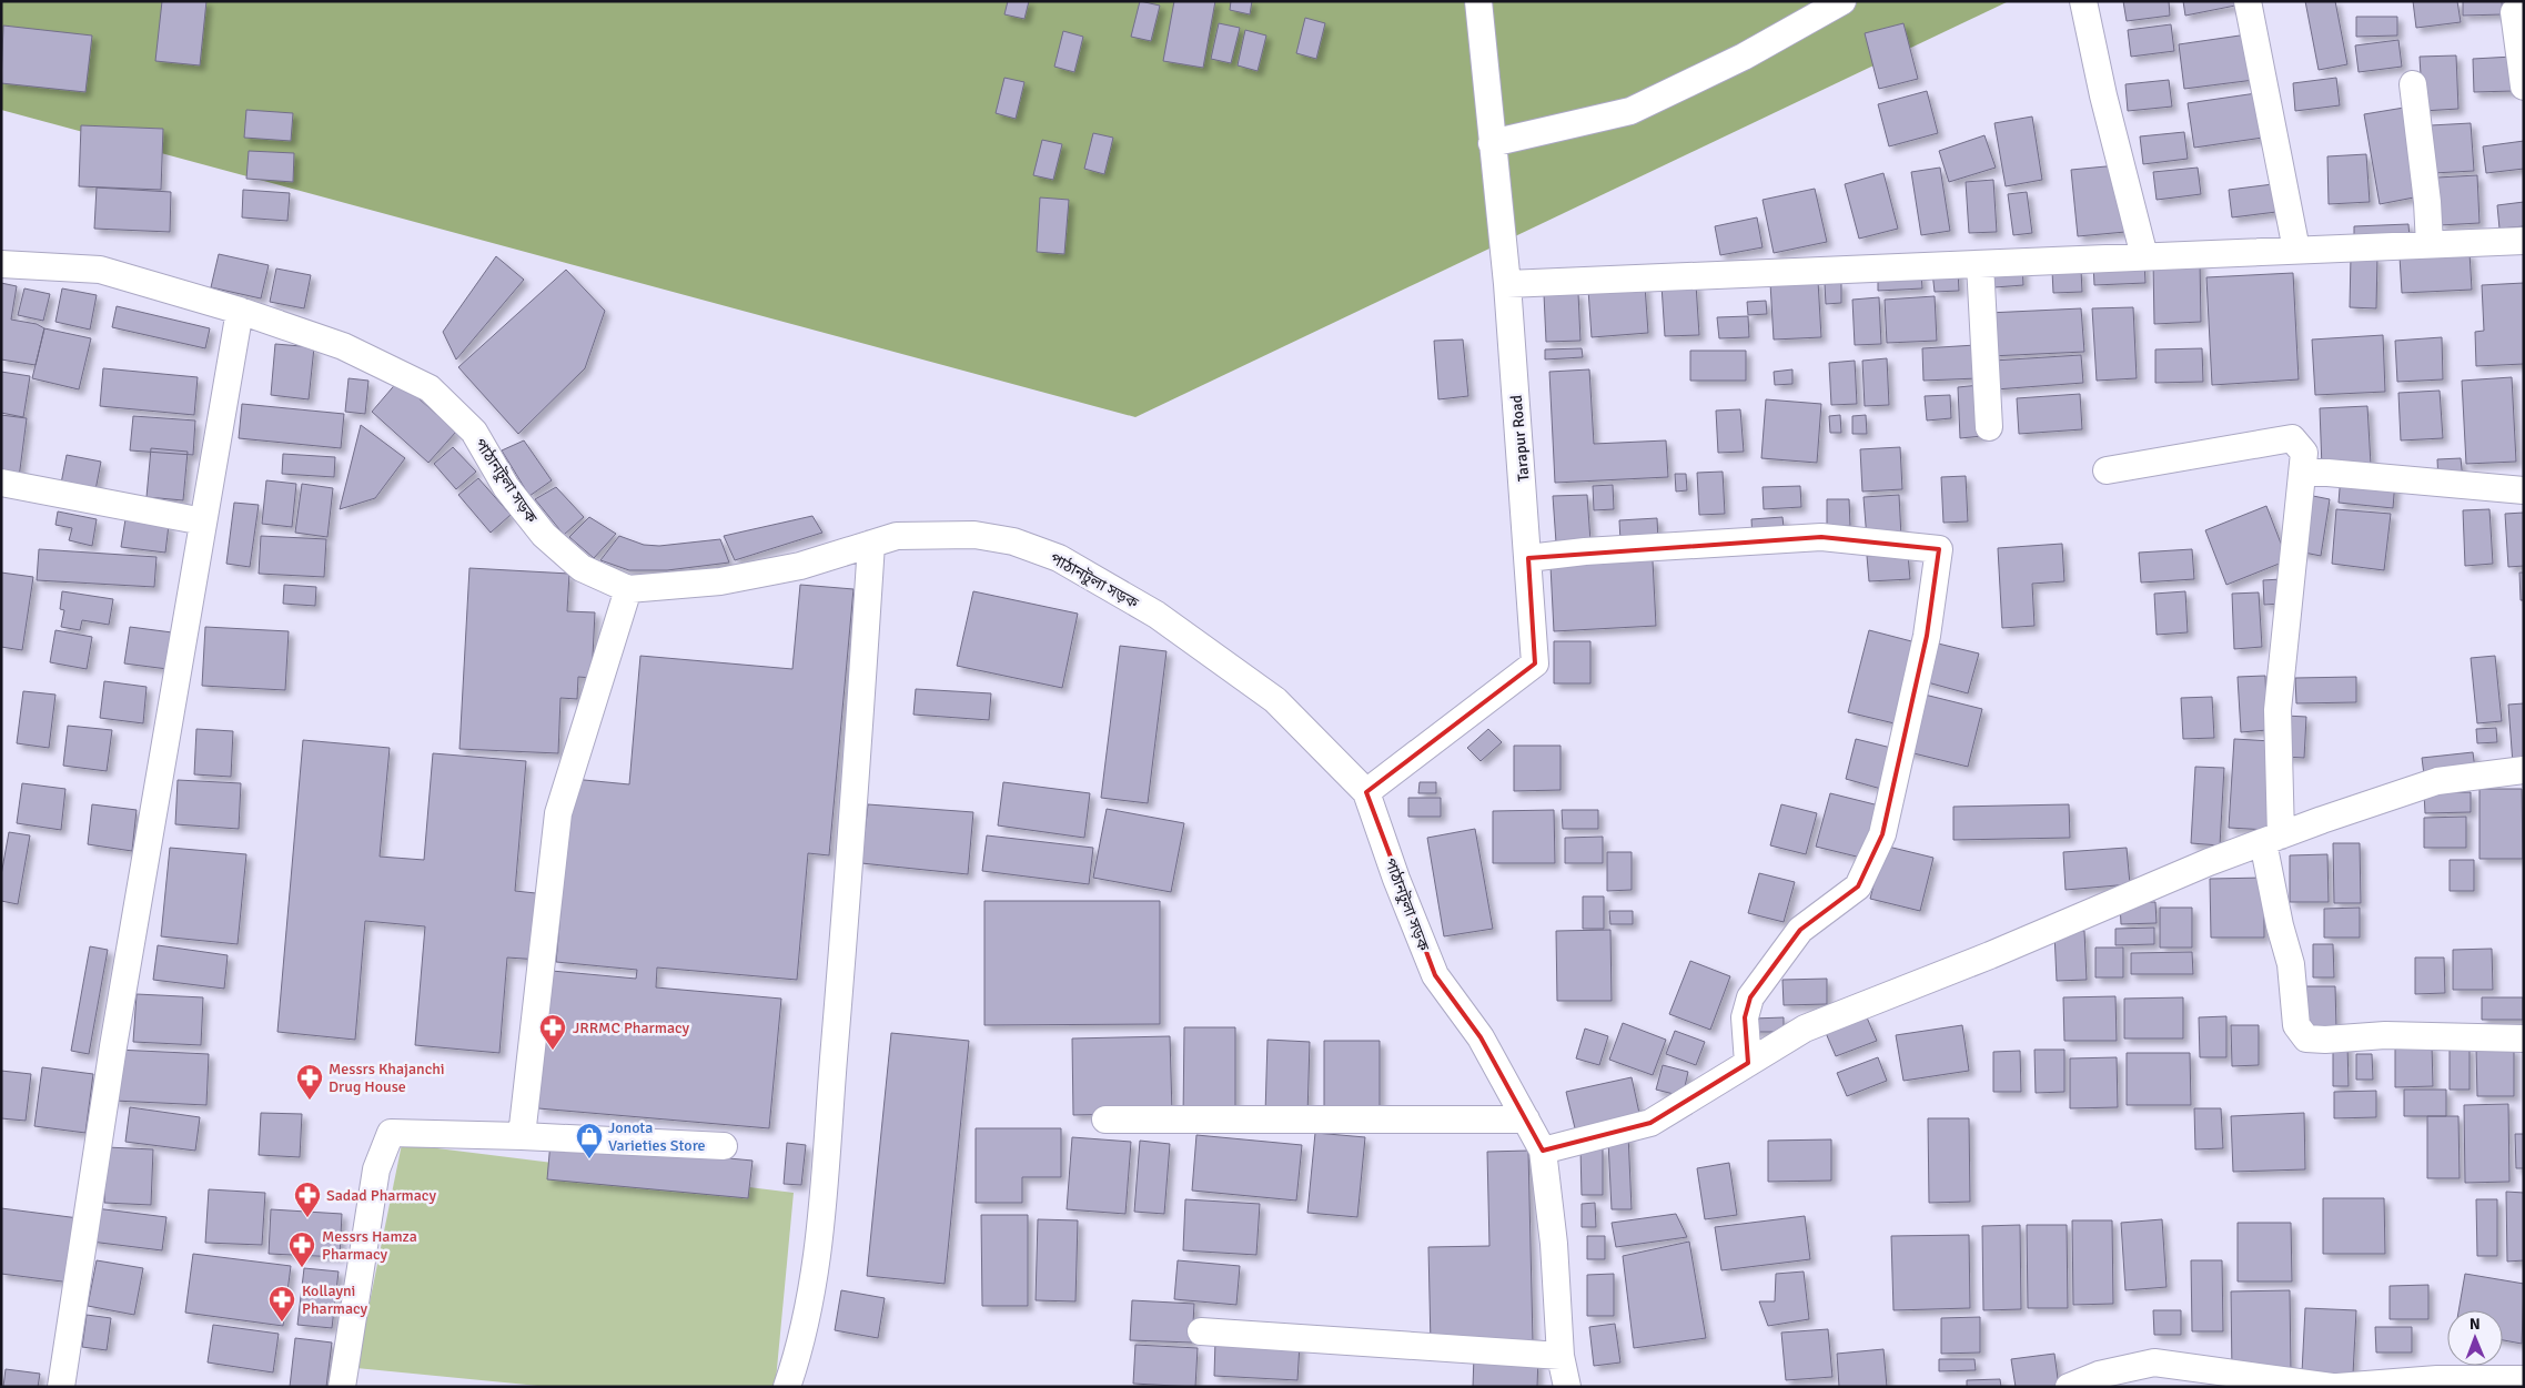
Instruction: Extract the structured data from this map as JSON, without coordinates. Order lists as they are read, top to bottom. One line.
{"streets":{"street":["Tarapur Road","পাঠানটুলা সড়ক"]},"crossings":[["Tarapur Road","পাঠানটুলা সড়ক"]],"places":{"pharmacy":["JRRMC Pharmacy","Messrs Khajanchi Drug House","Sadad Pharmacy","Messrs Hamza Pharmacy","Kollayni Pharmacy"],"shop":["Jonota Varieties Store"]},"north":"top"}
